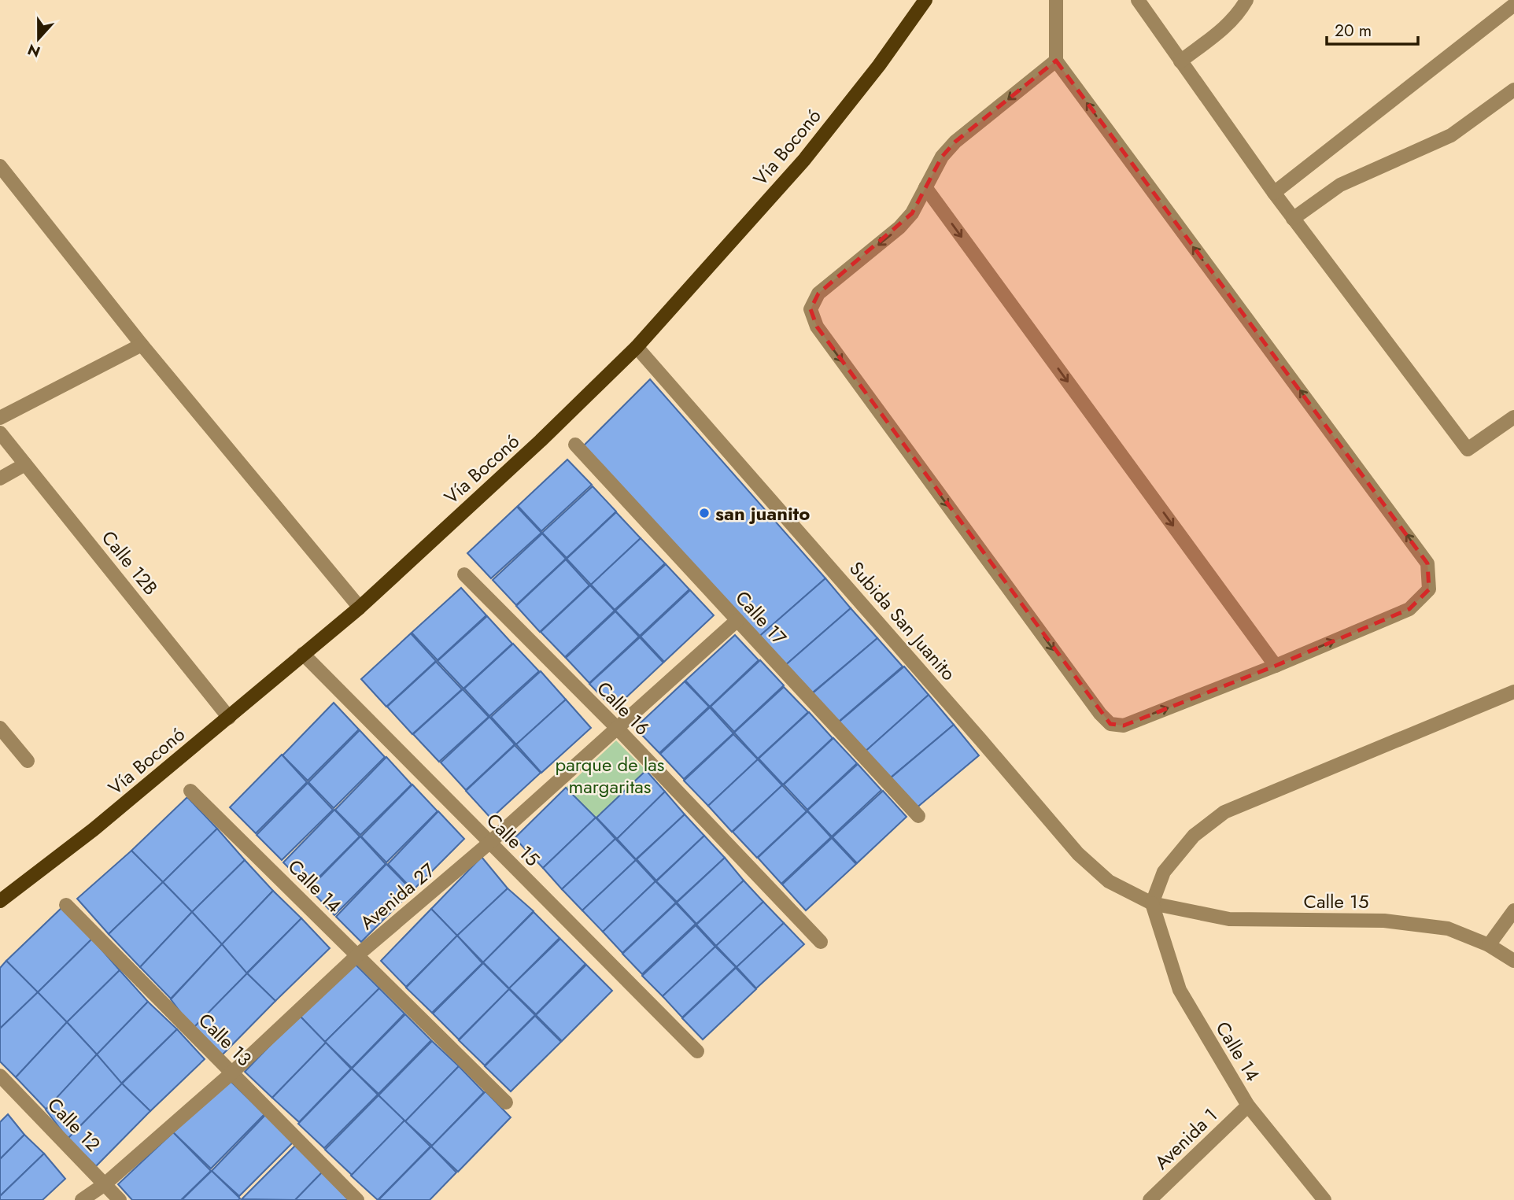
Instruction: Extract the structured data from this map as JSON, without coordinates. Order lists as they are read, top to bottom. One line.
{"streets":{"main road":["Vía Boconó"],"street":["Calle 12B","Calle 17","Subida San Juanito","Calle 16","Calle 15","Calle 14","Avenida 27","Calle 13","Calle 12","Avenida 1"]},"crossings":[["Vía Boconó","Calle 12B"],["Vía Boconó","Subida San Juanito"],["Vía Boconó","Calle 15"],["Calle 17","Avenida 27"],["Subida San Juanito","Calle 15"],["Subida San Juanito","Calle 14"],["Calle 16","Avenida 27"],["Calle 15","Calle 14"],["Calle 15","Avenida 27"],["Calle 14","Avenida 27"],["Calle 14","Avenida 1"],["Avenida 27","Calle 13"],["Avenida 27","Calle 12"]],"parks":["parque de las margaritas"],"places":["san juanito"],"scale_bar":"20 m","north":"bottom"}
